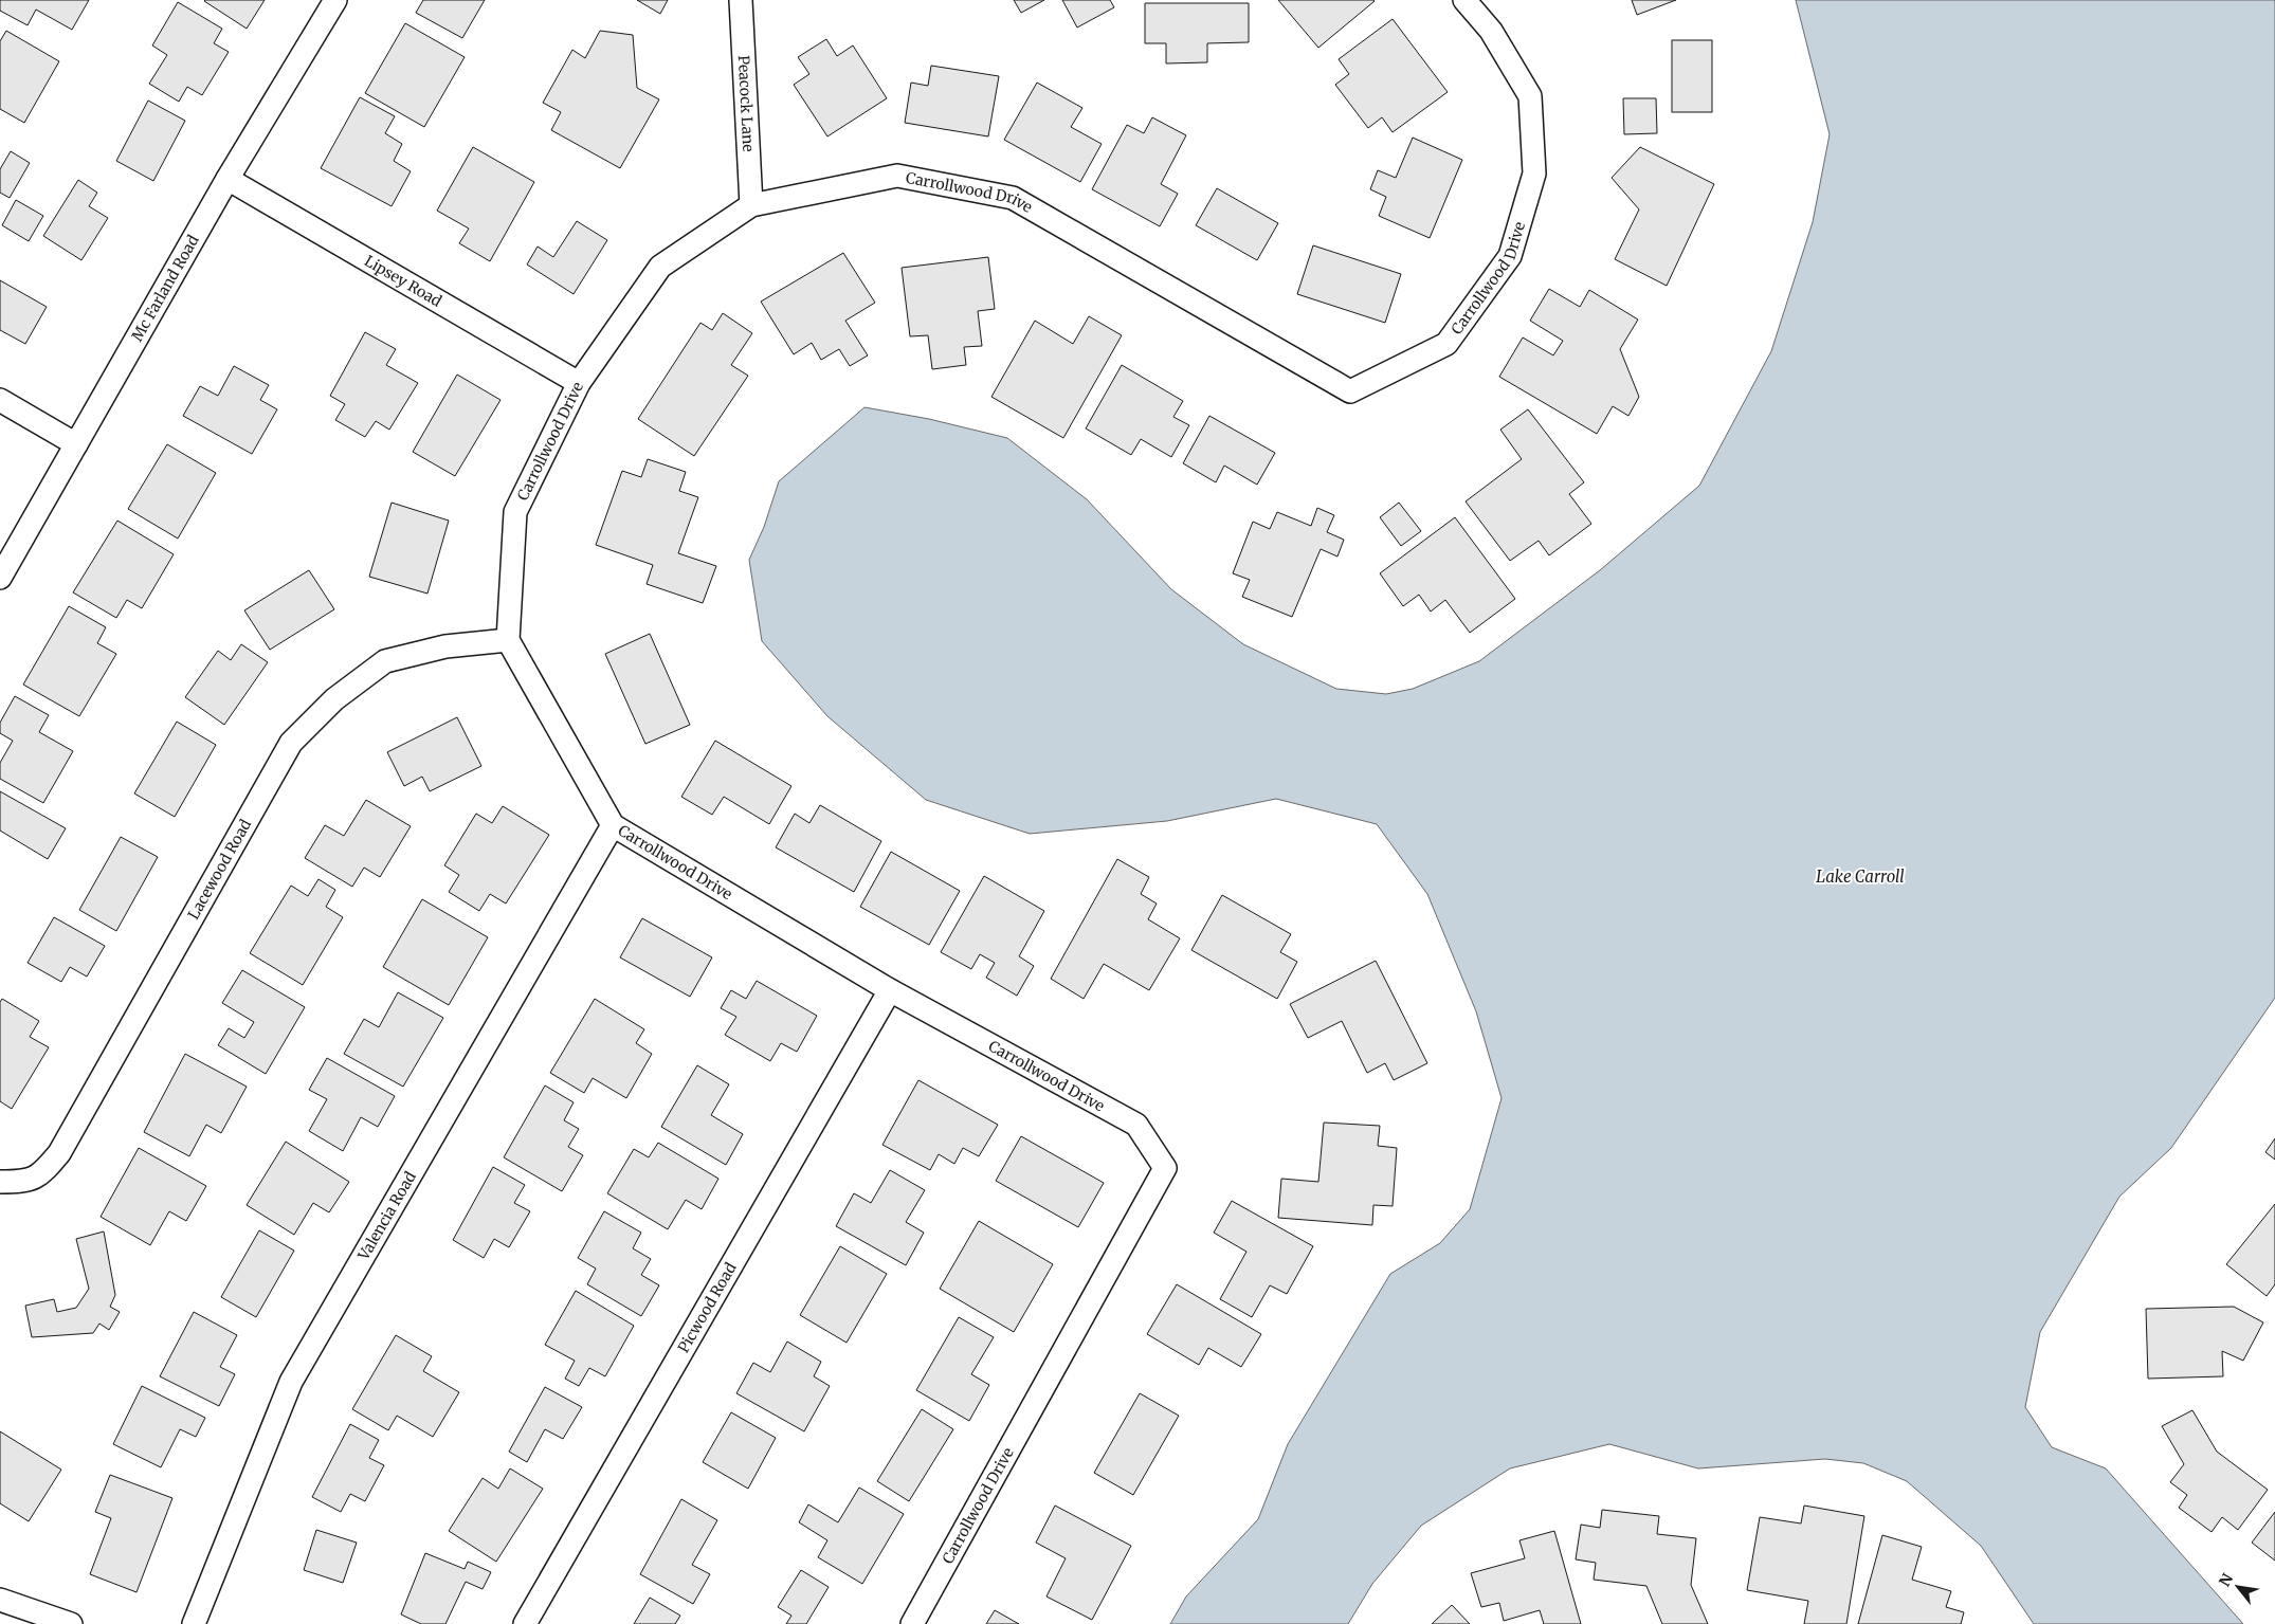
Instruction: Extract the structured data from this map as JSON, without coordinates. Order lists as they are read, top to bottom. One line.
{"streets":{"street":["Peacock Lane","Carrollwood Drive","Lipsey Road","Mc Farland Road","Lacewood Road","Valencia Road","Picwood Road"]},"crossings":[["Peacock Lane","Carrollwood Drive"],["Carrollwood Drive","Lipsey Road"],["Carrollwood Drive","Lacewood Road"],["Carrollwood Drive","Valencia Road"],["Carrollwood Drive","Picwood Road"],["Lipsey Road","Mc Farland Road"]],"water":["Lake Carroll"],"north":"top left"}
